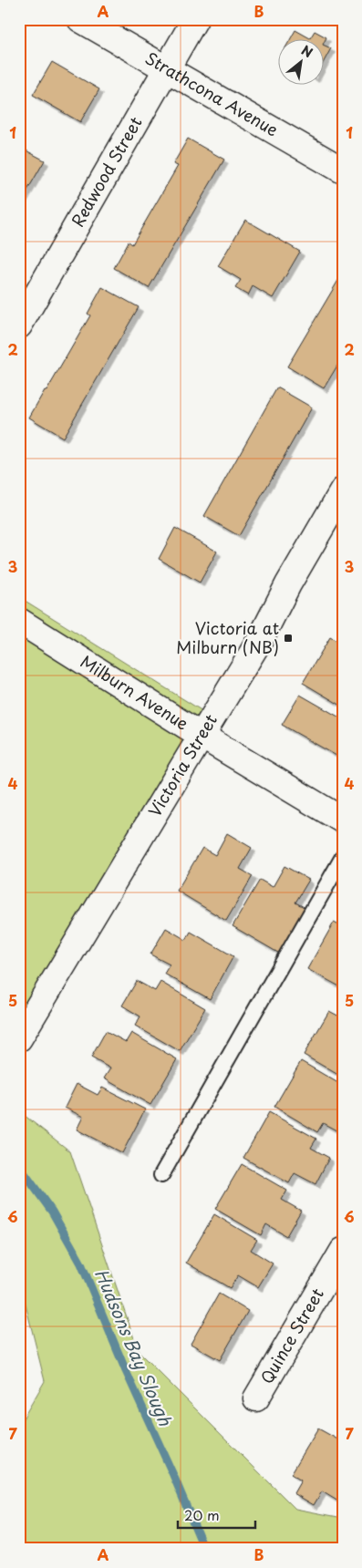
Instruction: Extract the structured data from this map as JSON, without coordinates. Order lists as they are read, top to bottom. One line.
{"streets":{"street":["Strathcona Avenue","Redwood Street","Milburn Avenue","Victoria Street","Quince Street"]},"crossings":[["Strathcona Avenue","Redwood Street"],["Milburn Avenue","Victoria Street"]],"water":["Hudsons Bay Slough"],"places":{"transit":["Victoria at Milburn (NB)"]},"scale_bar":"20 m","north":"top right","grid":{"columns":["A","B"],"rows":["1","2","3","4","5","6","7"]}}
